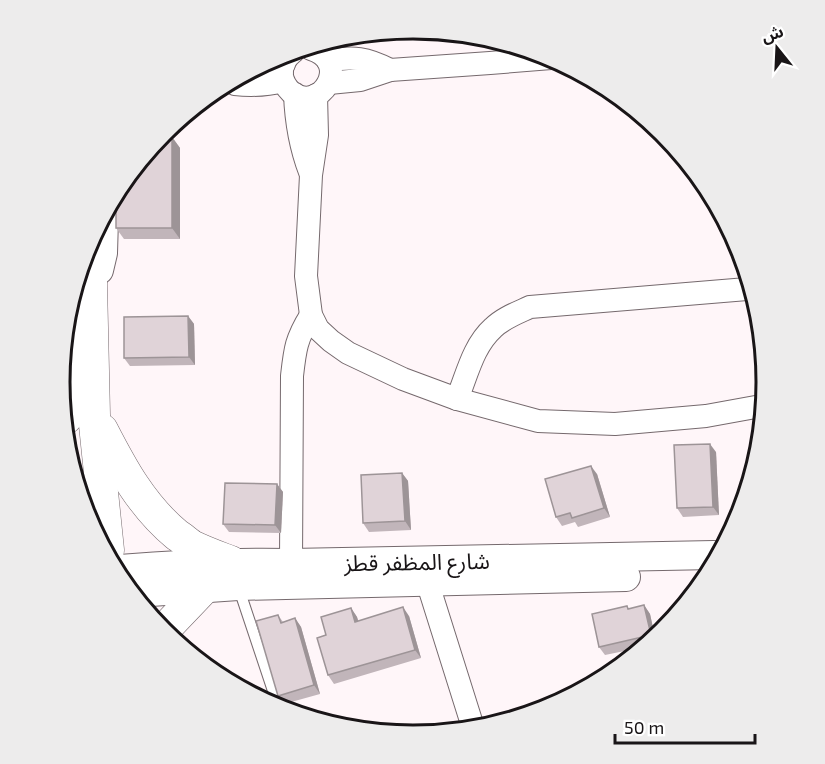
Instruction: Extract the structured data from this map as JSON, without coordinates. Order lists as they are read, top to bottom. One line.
{"streets":{"street":["شارع المظفر قطز"]},"scale_bar":"50 m","north":"top"}
